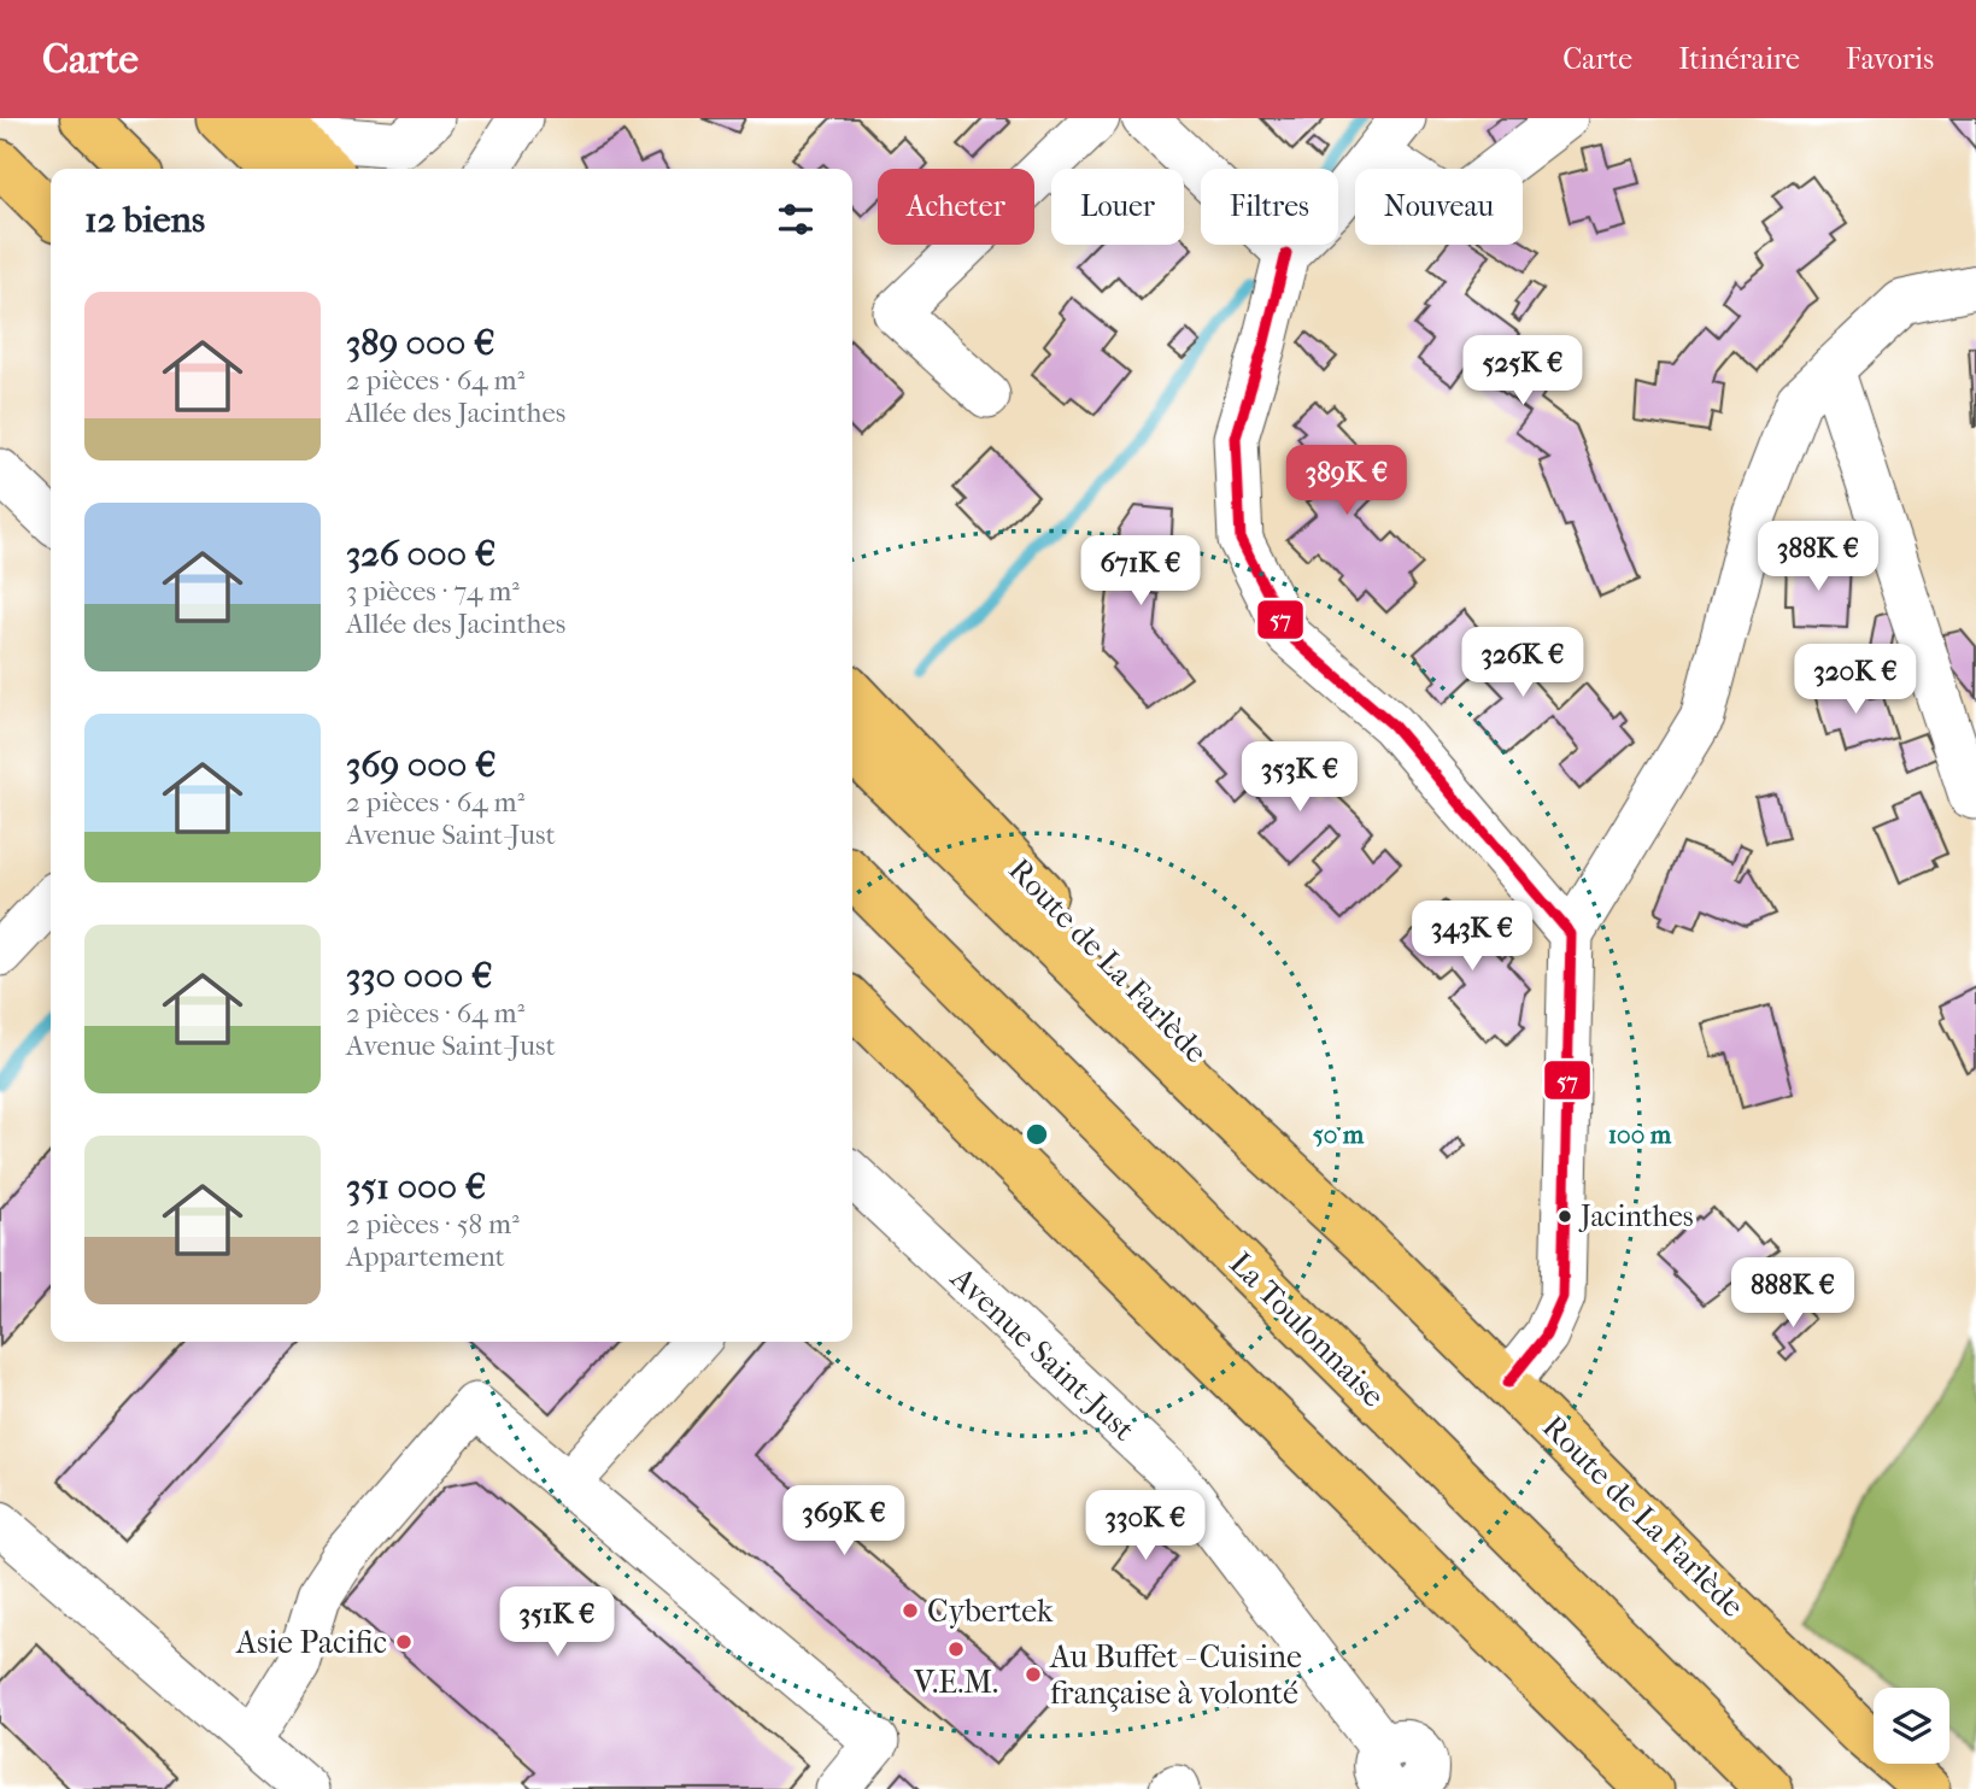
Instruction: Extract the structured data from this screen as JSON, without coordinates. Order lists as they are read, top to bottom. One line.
{"streets":{"main road":["Route de La Farlède","La Toulonnaise"],"street":["Avenue Saint-Just"]},"places":["Jacinthes","Cybertek","Asie Pacific","V.E.M.","Au Buffet - Cuisine française à volonté"],"lines":["transit line 57"],"page":{"header":"Carte","nav":["Carte","Itinéraire","Favoris"],"chip":["Acheter","Louer","Filtres","Nouveau"],"heading":"12 biens","list":[{"name":"389 000 €","note":"2 pièces · 64 m² · Allée des Jacinthes"},{"name":"326 000 €","note":"3 pièces · 74 m² · Allée des Jacinthes"},{"name":"369 000 €","note":"2 pièces · 64 m² · Avenue Saint-Just"},{"name":"330 000 €","note":"2 pièces · 64 m² · Avenue Saint-Just"},{"name":"351 000 €","note":"2 pièces · 58 m² · Appartement"}],"price":["525K €","389K €","388K €","671K €","326K €","320K €","353K €","343K €","888K €","369K €","330K €","351K €"]},"rings":["50 m","100 m"]}
